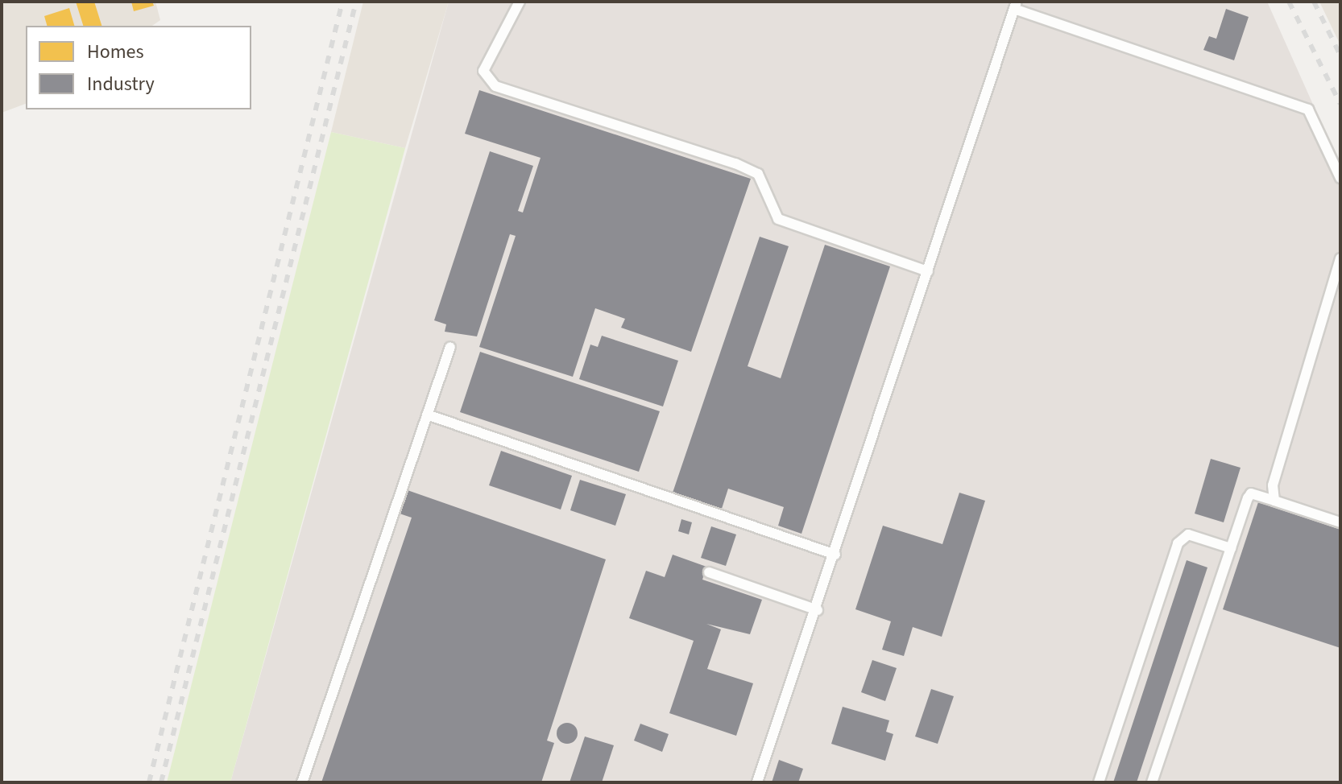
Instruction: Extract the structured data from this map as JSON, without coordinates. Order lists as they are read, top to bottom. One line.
{"legend":["Homes","Industry"]}
